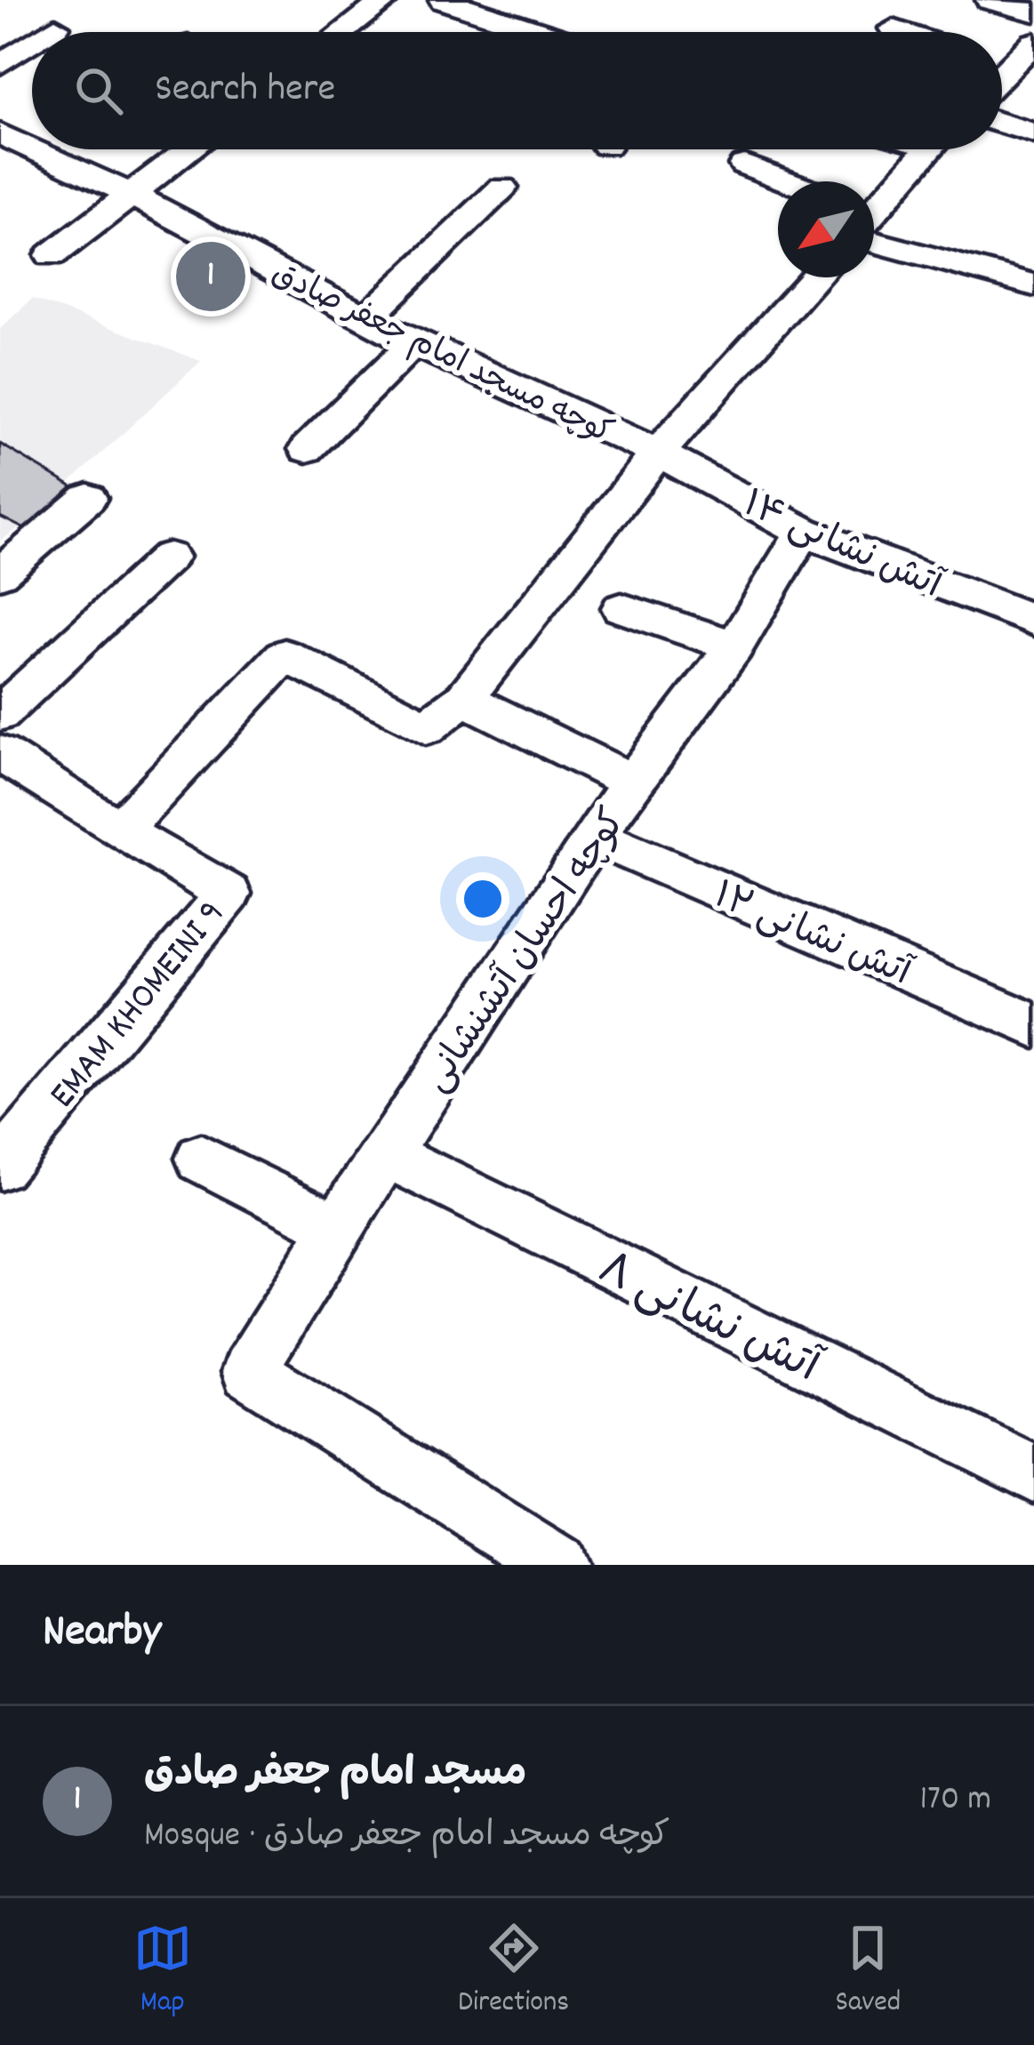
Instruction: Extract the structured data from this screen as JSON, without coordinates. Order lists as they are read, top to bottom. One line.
{"streets":{"street":["کوچه مسجد امام جعفر صادق","آتش نشانی ۱۴","آتش نشانی ۱۲","کوچه احسان آتشنشانی","EMAM KHOMEINI 9","آتش نشانی ۸"]},"crossings":[["کوچه مسجد امام جعفر صادق","آتش نشانی ۱۴"],["آتش نشانی ۱۴","کوچه احسان آتشنشانی"],["آتش نشانی ۱۲","کوچه احسان آتشنشانی"],["کوچه احسان آتشنشانی","آتش نشانی ۸"]],"north":"bottom left","page":{"search":"Search here","pins":"1","heading":"Nearby","list":[{"mark":"1","name":"مسجد امام جعفر صادق","note":"Mosque · کوچه مسجد امام جعفر صادق","value":"170 m"}],"nav":["Map","Directions","Saved"]}}
